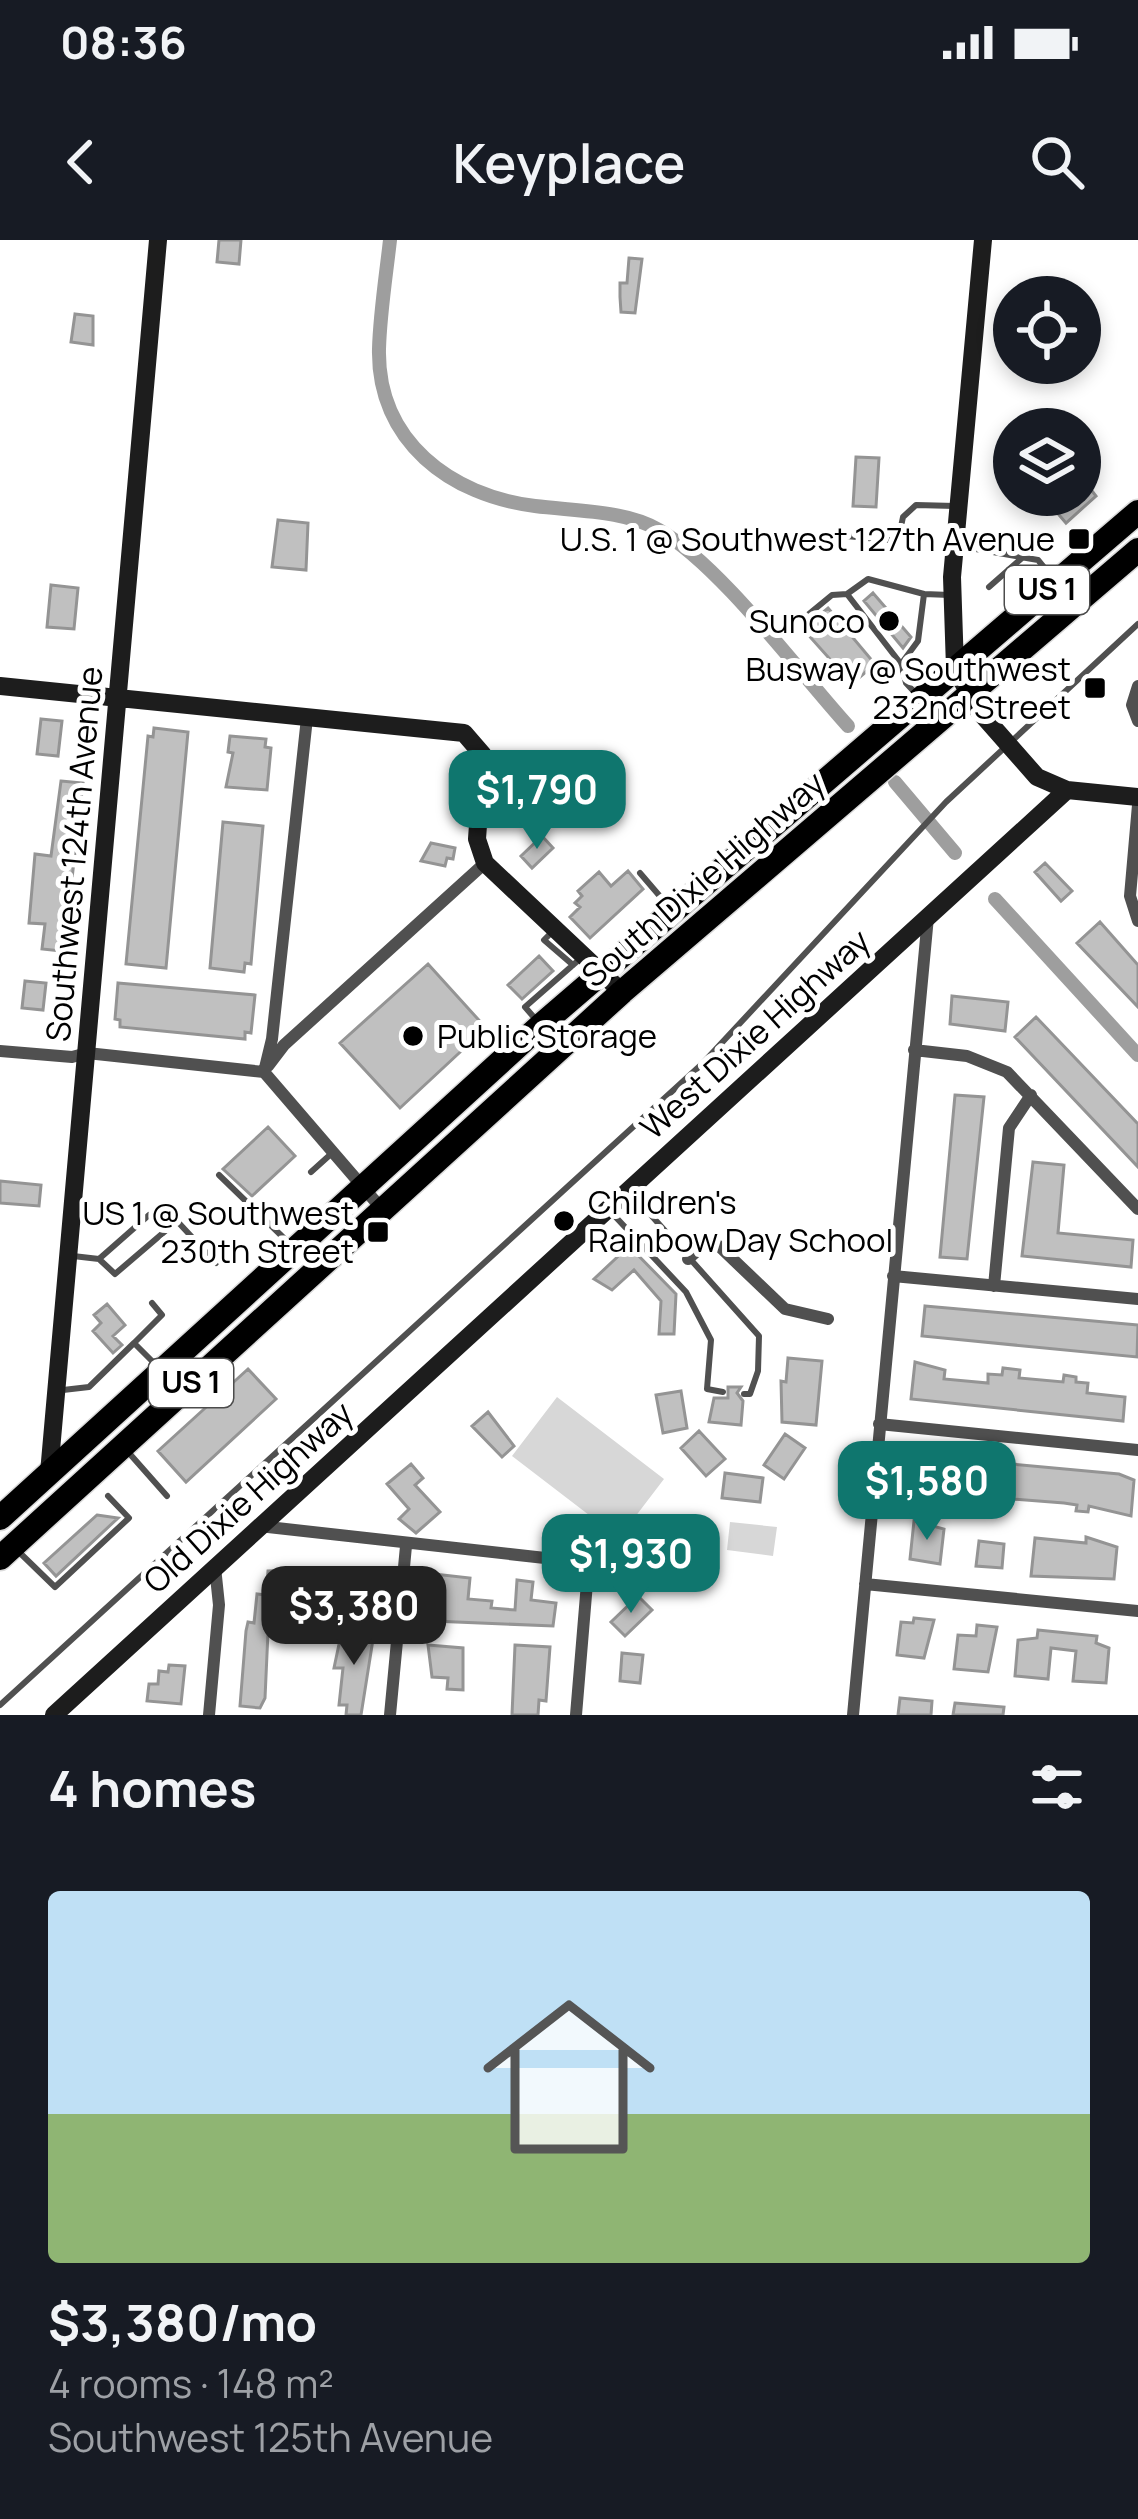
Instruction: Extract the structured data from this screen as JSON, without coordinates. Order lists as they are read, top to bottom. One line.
{"streets":{"highway":["US 1","South Dixie Highway"],"street":["Southwest 124th Avenue","West Dixie Highway","Old Dixie Highway"]},"crossings":[["Southwest 124th Avenue","South Dixie Highway"],["West Dixie Highway","Old Dixie Highway"]],"places":{"transit":["U.S. 1 @ Southwest 127th Avenue","Busway @ Southwest 232nd Street","US 1 @ Southwest 230th Street"],"other":["Sunoco","Public Storage","Children's Rainbow Day School"]},"page":{"status":"08:36","header":"Keyplace","price":["$1,790","$1,580","$1,930","$3,380"],"heading":"4 homes","list":[{"name":"$3,380/mo","note":"4 rooms · 148 m² · Southwest 125th Avenue"}]}}
